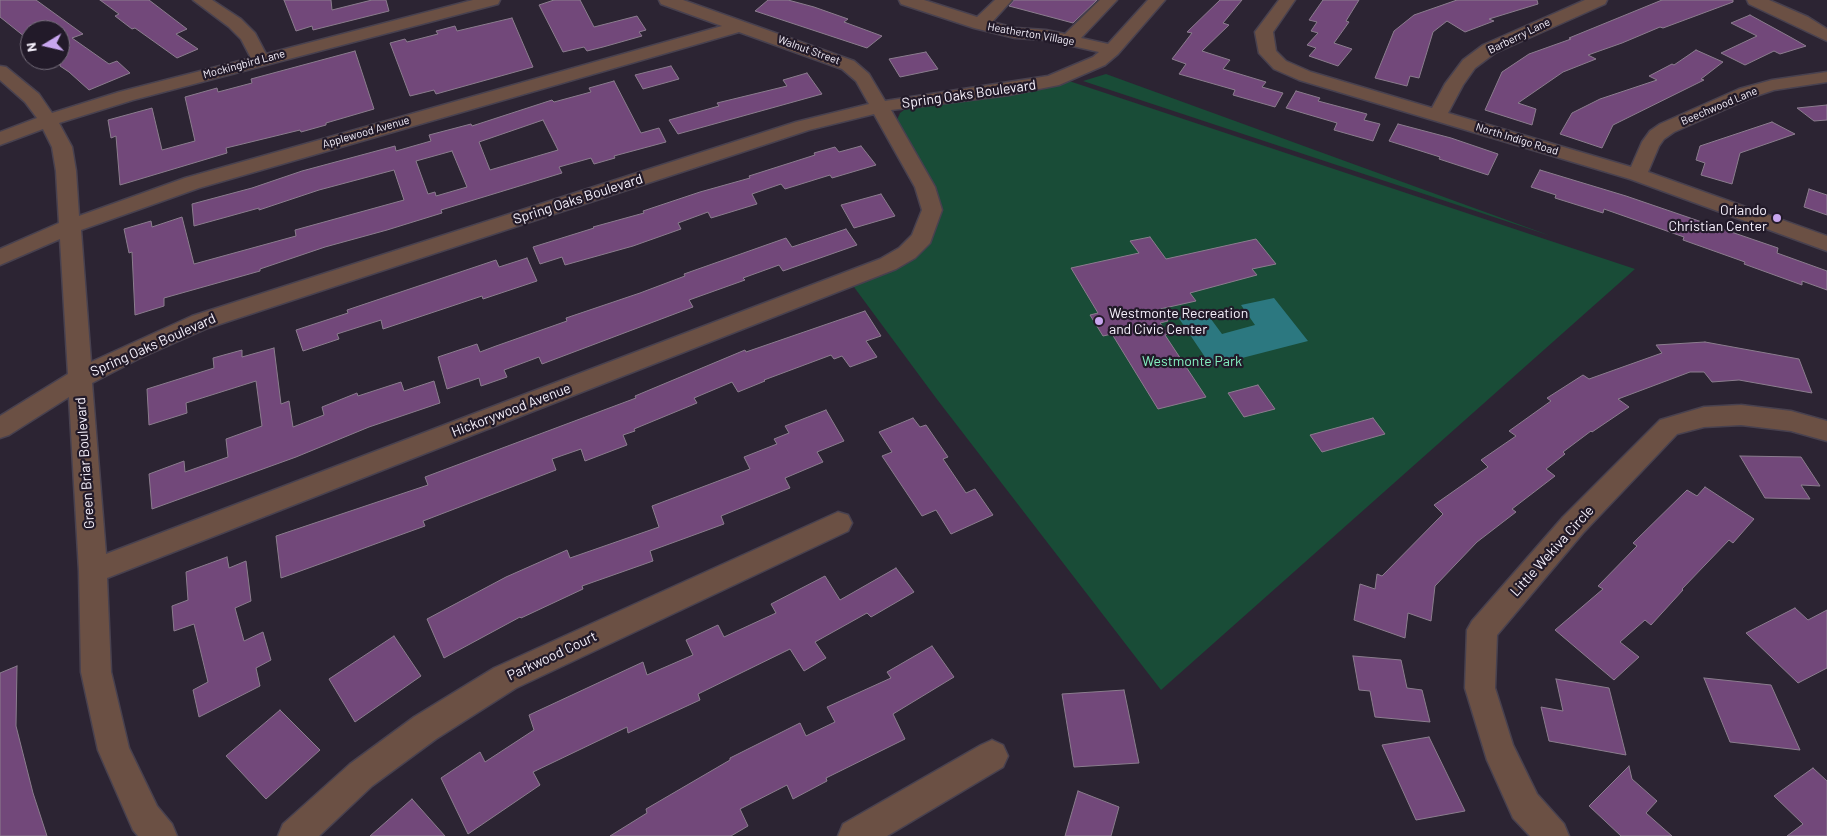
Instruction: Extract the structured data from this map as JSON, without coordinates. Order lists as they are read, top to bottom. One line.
{"streets":{"street":["Heatherton Village","Barberry Lane","Walnut Street","Mockingbird Lane","Spring Oaks Boulevard","Beechwood Lane","Applewood Avenue","North Indigo Road","Hickorywood Avenue","Green Briar Boulevard","Little Wekiva Circle","Parkwood Court"]},"crossings":[["Heatherton Village","Spring Oaks Boulevard"],["Barberry Lane","North Indigo Road"],["Walnut Street","Spring Oaks Boulevard"],["Walnut Street","Applewood Avenue"],["Walnut Street","Hickorywood Avenue"],["Mockingbird Lane","Green Briar Boulevard"],["Spring Oaks Boulevard","Green Briar Boulevard"],["Beechwood Lane","North Indigo Road"],["Applewood Avenue","Green Briar Boulevard"],["Hickorywood Avenue","Green Briar Boulevard"]],"parks":["Westmonte Park"],"places":["Orlando Christian Center","Westmonte Recreation and Civic Center"],"north":"left"}
